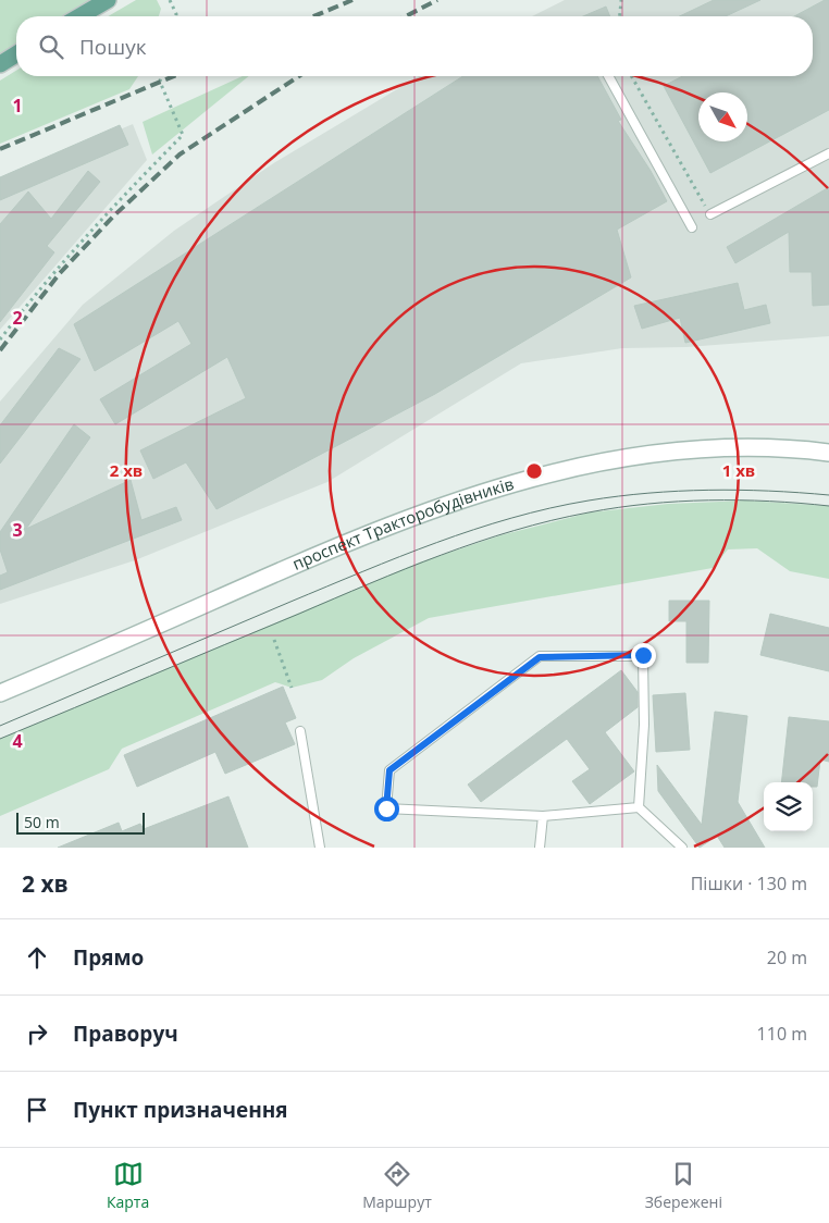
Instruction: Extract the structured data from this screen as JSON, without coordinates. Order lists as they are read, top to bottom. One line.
{"streets":{"main road":["проспект Тракторобудівників"]},"scale_bar":"50 m","north":"bottom right","page":{"search":"Пошук","scale":"50 m","heading":["2 хв","Пішки · 130 m"],"list":[["Прямо","20 m"],["Праворуч","110 m"],"Пункт призначення"],"nav":["Карта","Маршрут","Збережені"]},"grid":{"rows":["1","2","3","4"]},"rings":["1 хв","2 хв"]}
